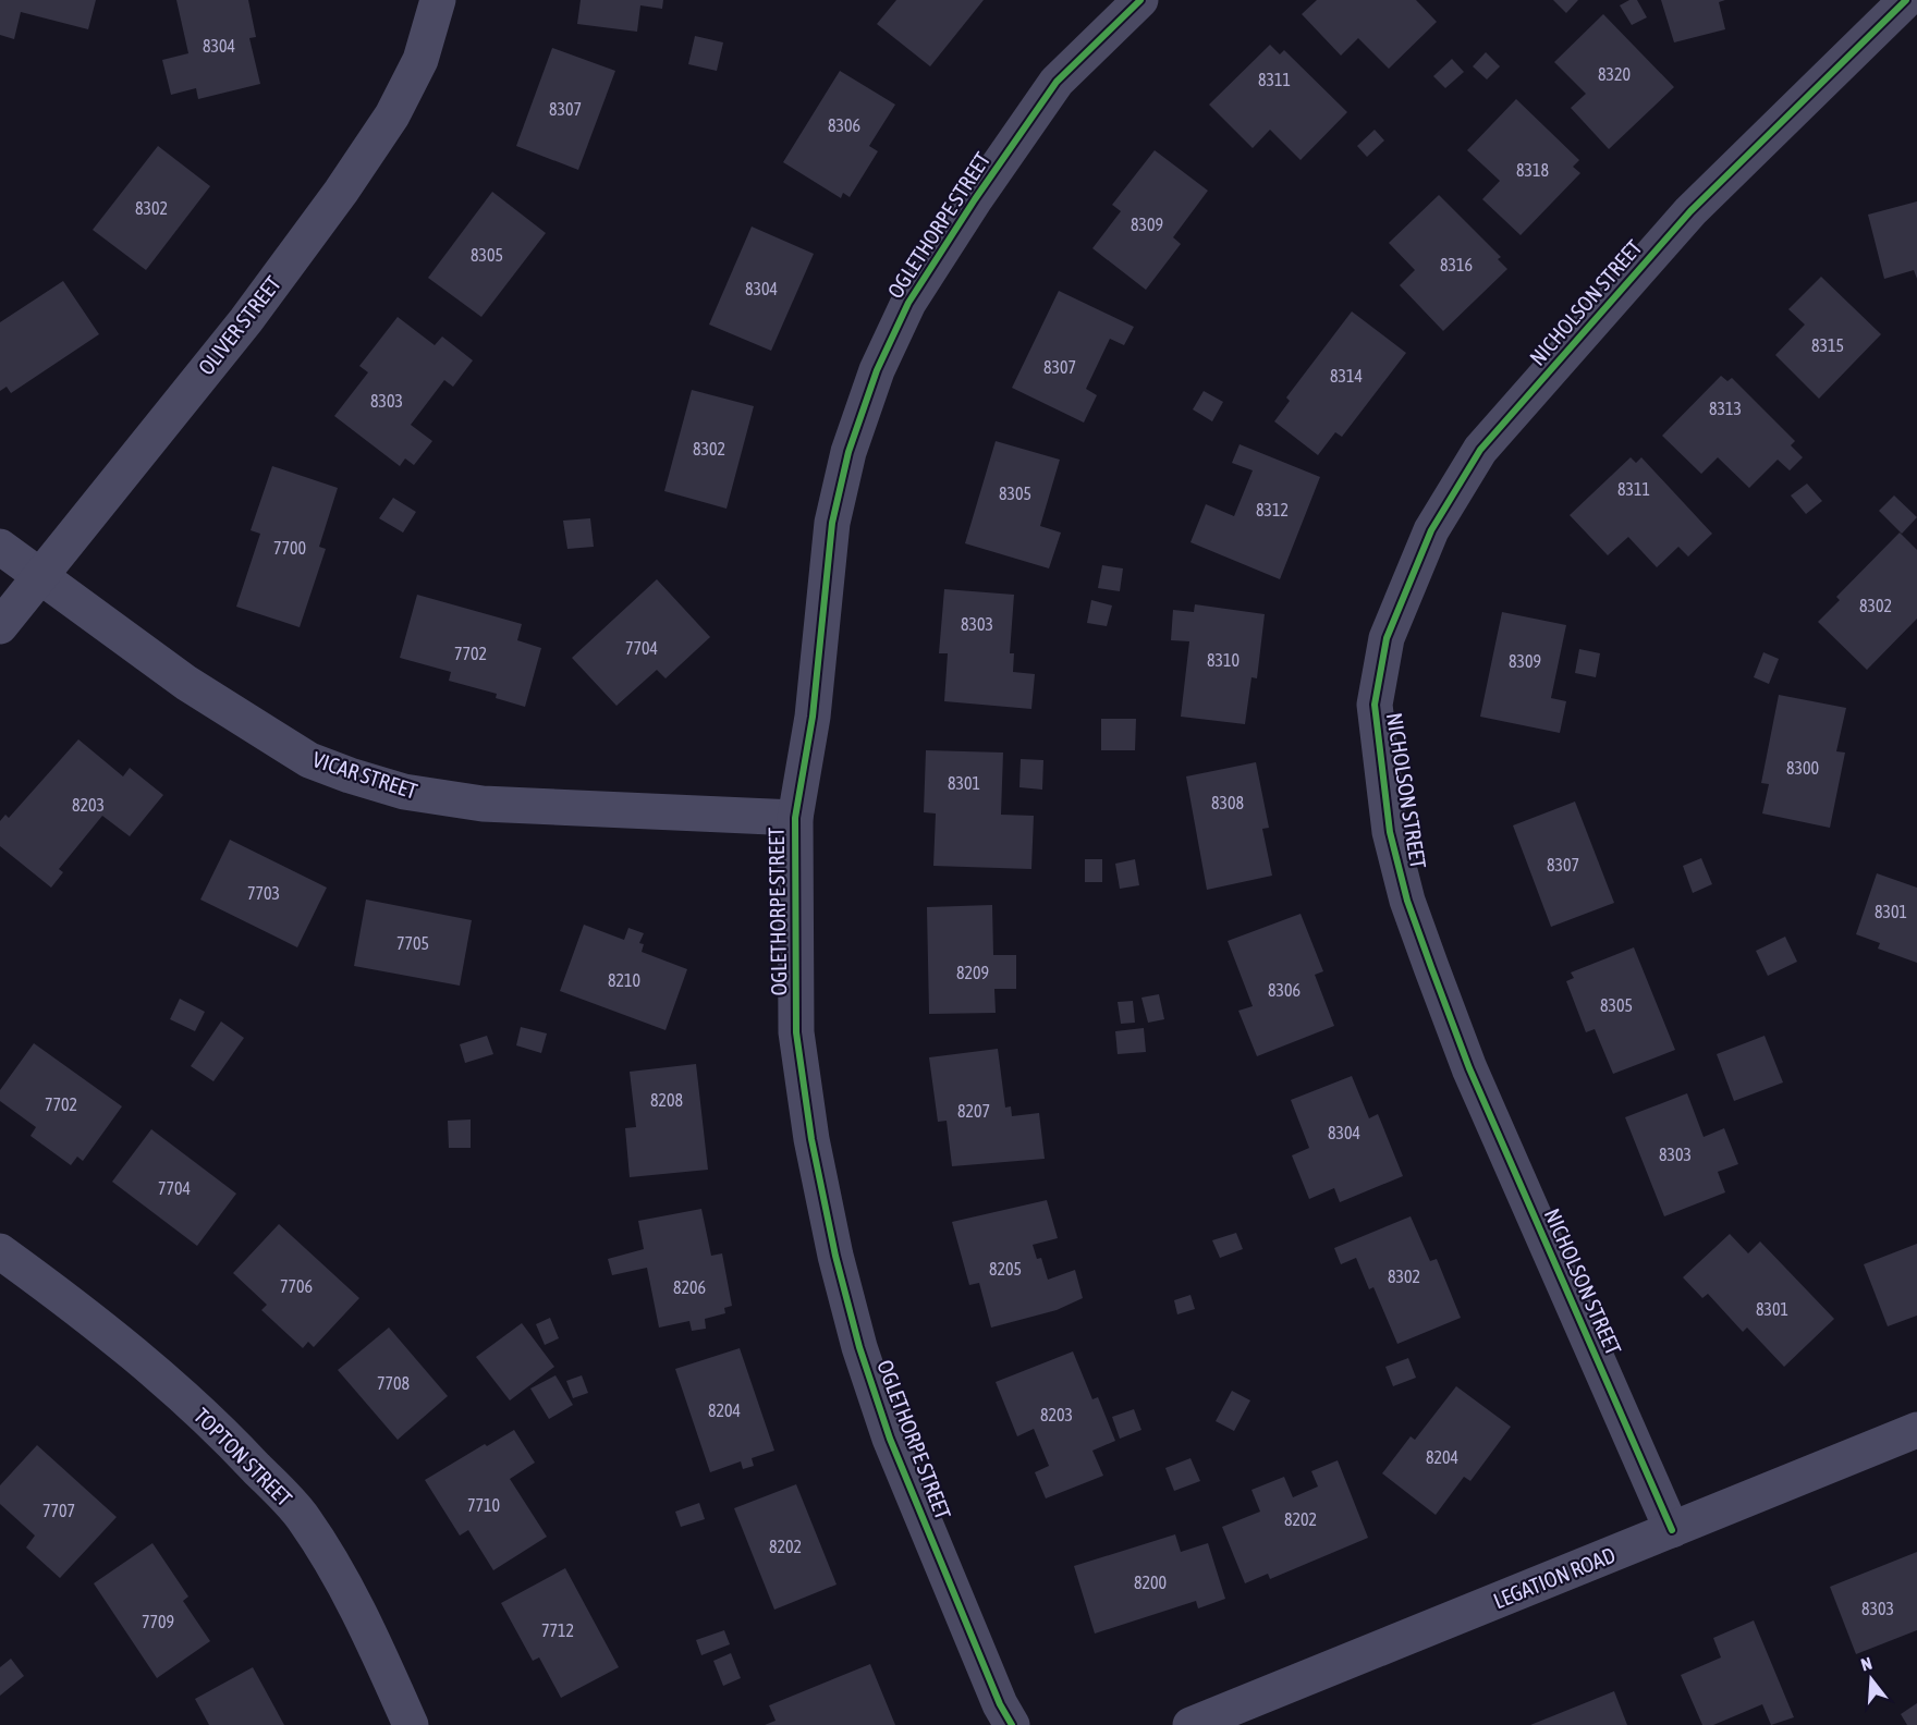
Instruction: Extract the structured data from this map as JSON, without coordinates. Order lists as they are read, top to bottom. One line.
{"streets":{"street":["OGLETHORPE STREET","NICHOLSON STREET","OLIVER STREET","VICAR STREET","TOPTON STREET","LEGATION ROAD"]},"crossings":[["OGLETHORPE STREET","VICAR STREET"],["NICHOLSON STREET","LEGATION ROAD"],["OLIVER STREET","VICAR STREET"]],"house_numbers":["8304","8320","8311","8307","8306","8318","8302","8309","8305","8316","8304","8315","8307","8314","8303","8313","8302","8311","8305","8312","7700","8302","8303","7704","7702","8310","8309","8300","8301","8308","8203","8307","7703","8301","7705","8209","8210","8306","8305","8208","7702","8207","8304","8303","7704","8205","8302","7706","8206","8301","7708","8204","8203","8204","7710","7707","8202","8202","8200","8303","7709","7712"],"north":"top"}
